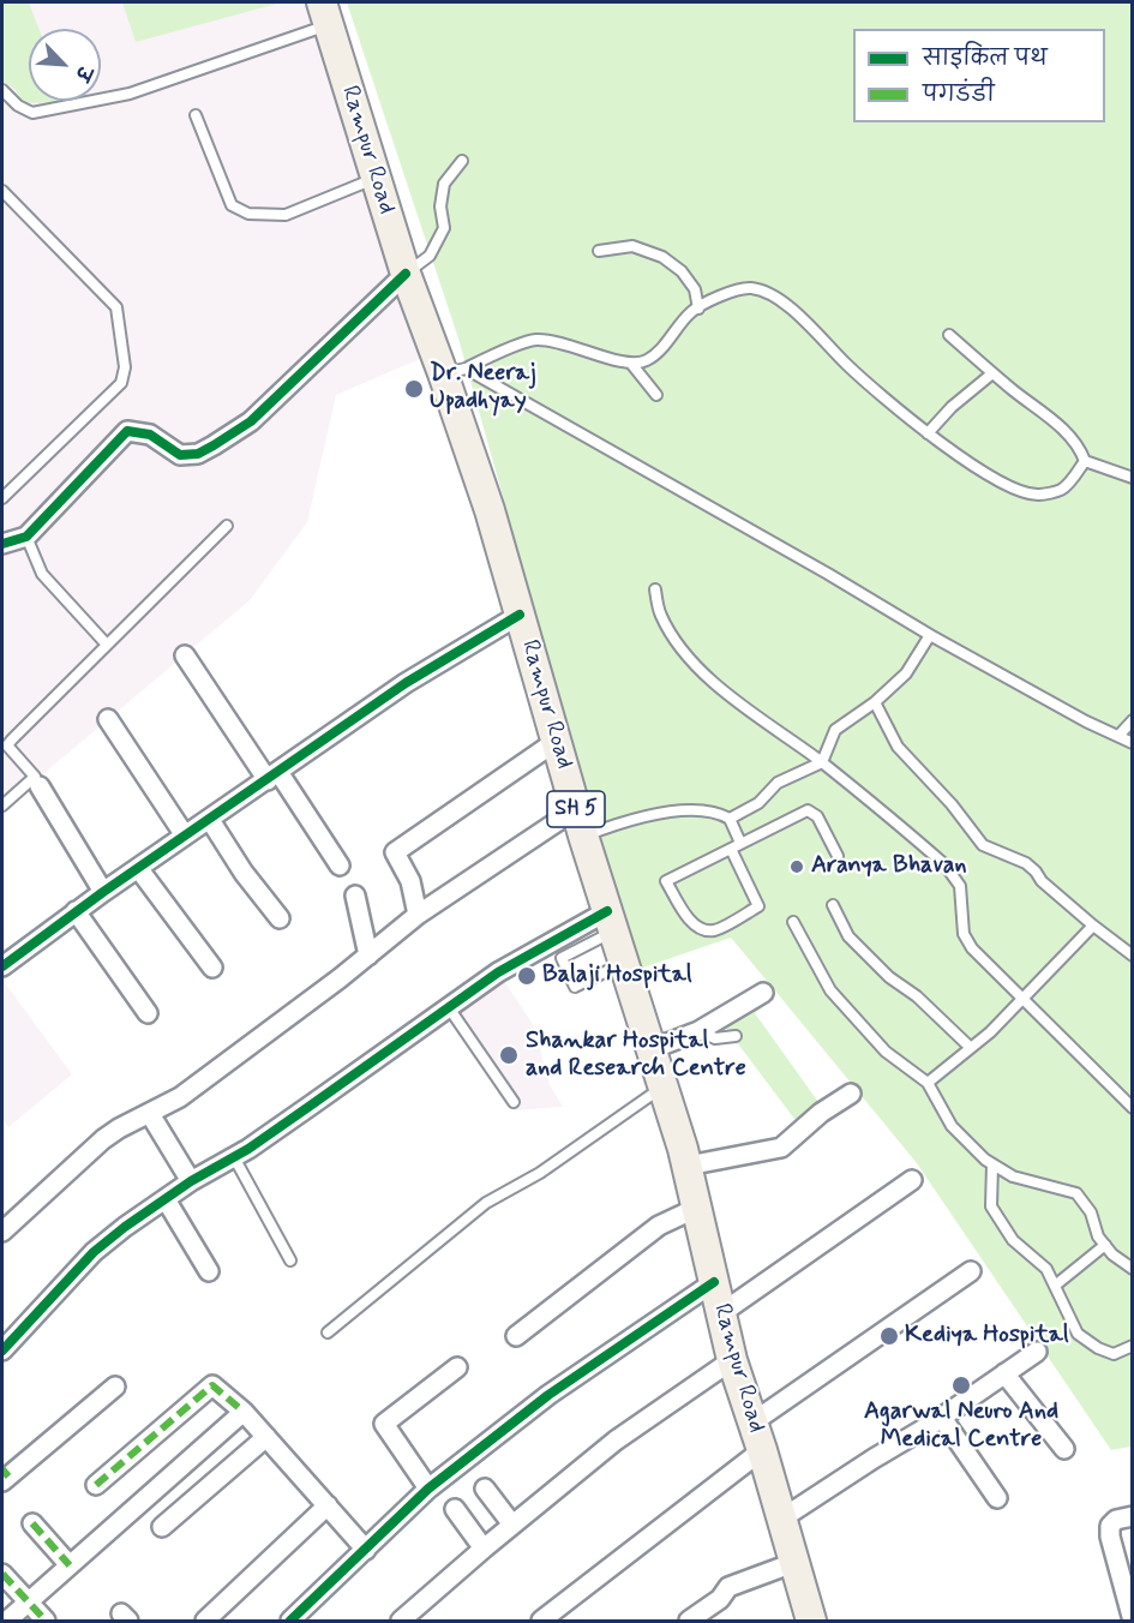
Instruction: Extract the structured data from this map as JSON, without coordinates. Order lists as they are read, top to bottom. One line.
{"streets":{"main road":["Rampur Road","SH 5"]},"places":["Dr. Neeraj Upadhyay","Aranya Bhavan","Balaji Hospital","Shankar Hospital and Research Centre","Kediya Hospital","Agarwal Neuro And Medical Centre"],"legend":["साइकिल पथ","पगडंडी"],"north":"bottom right"}
